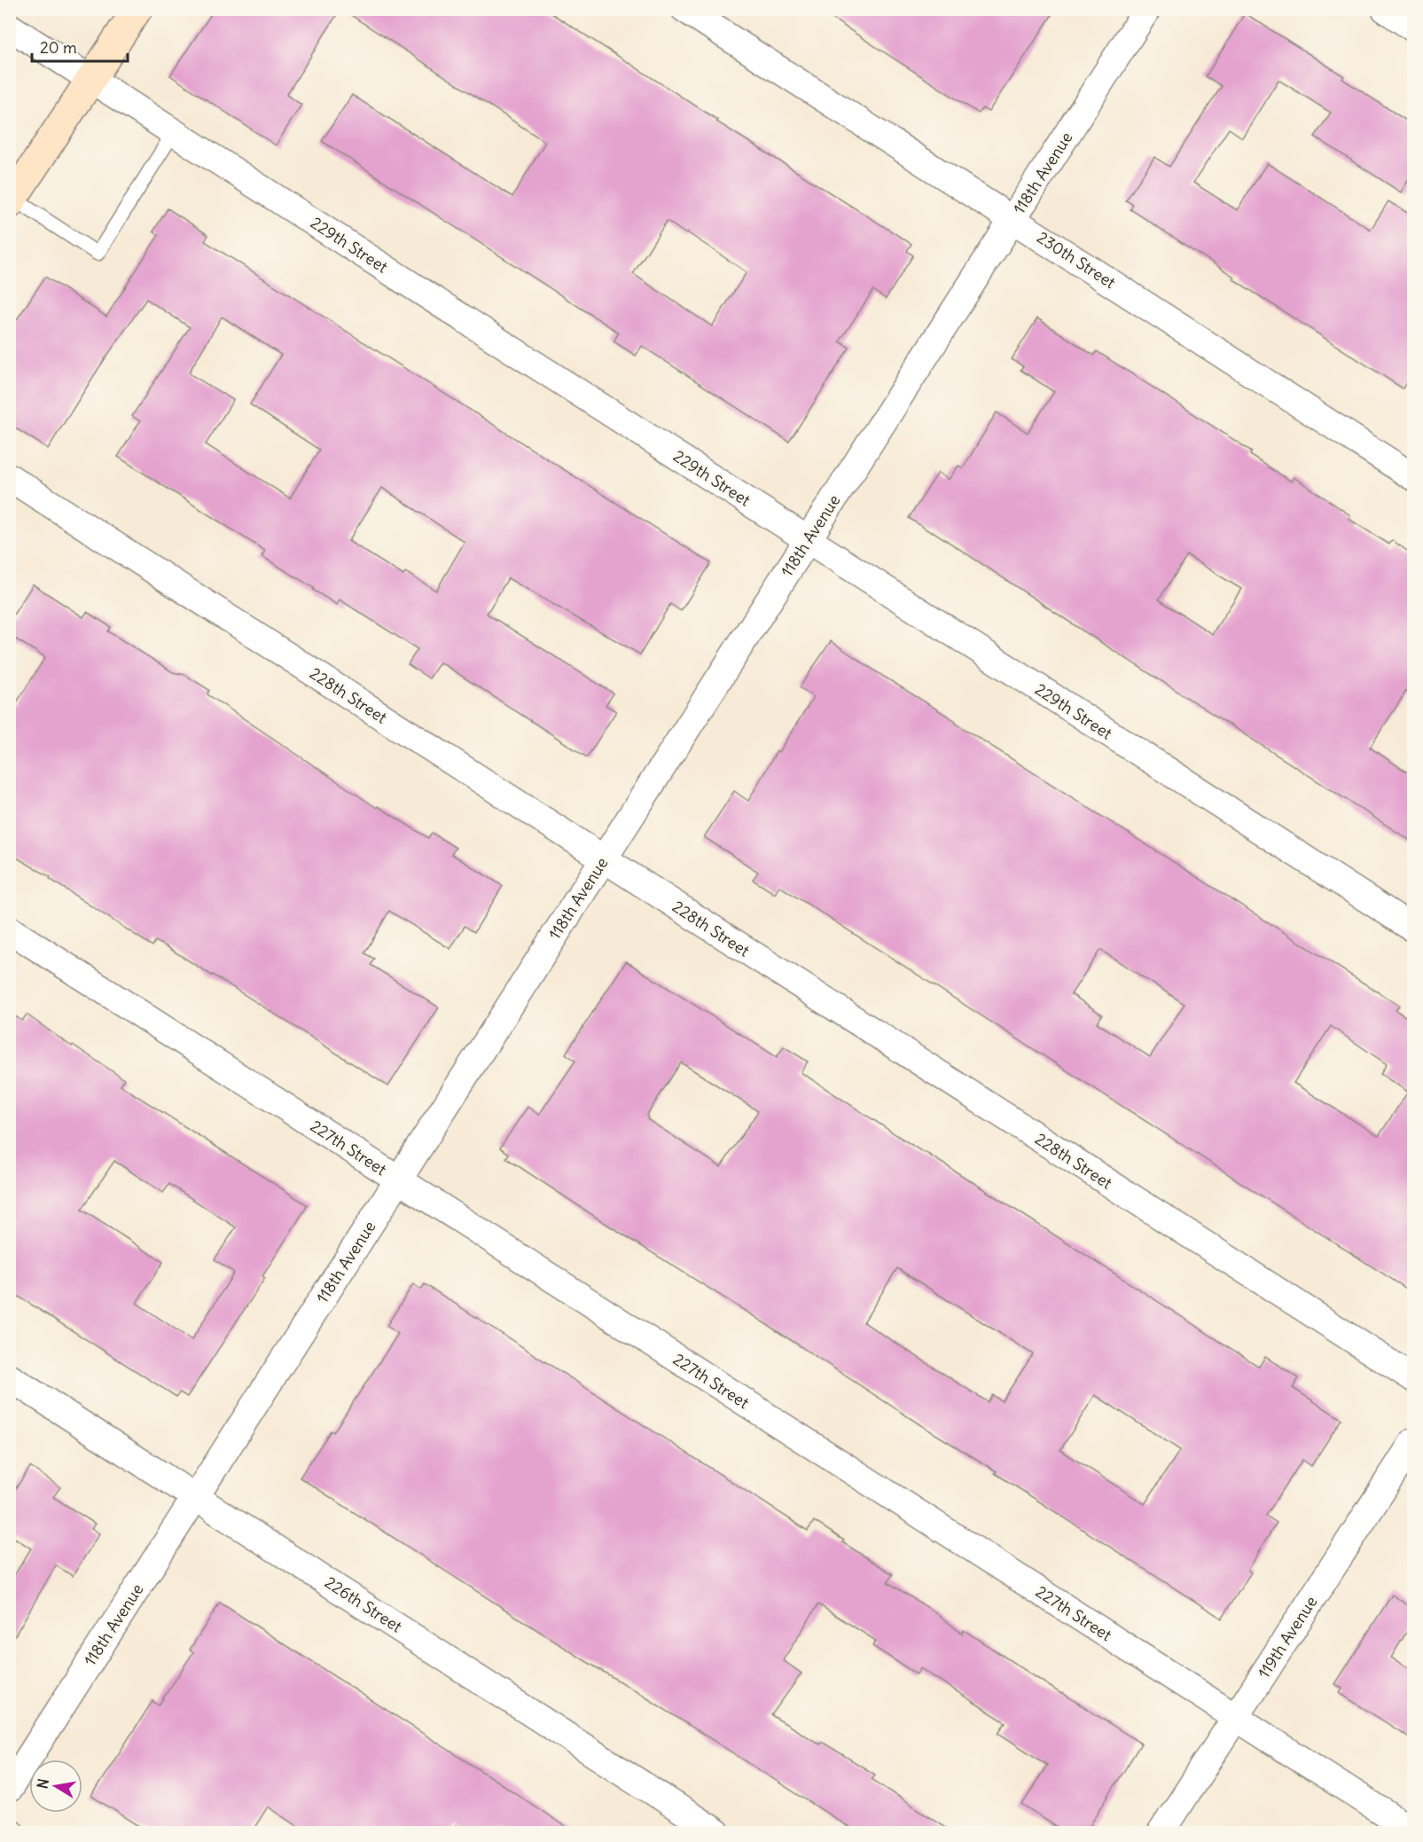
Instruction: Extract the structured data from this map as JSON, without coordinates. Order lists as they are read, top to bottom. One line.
{"streets":{"street":["118th Avenue","229th Street","230th Street","228th Street","227th Street","226th Street","119th Avenue"]},"crossings":[["118th Avenue","229th Street"],["118th Avenue","230th Street"],["118th Avenue","228th Street"],["118th Avenue","227th Street"],["118th Avenue","226th Street"],["227th Street","119th Avenue"]],"scale_bar":"20 m","north":"left"}
